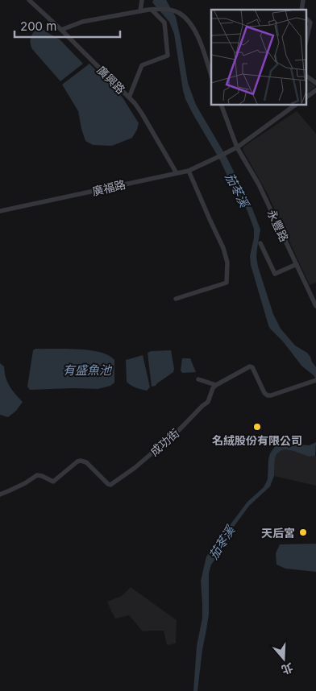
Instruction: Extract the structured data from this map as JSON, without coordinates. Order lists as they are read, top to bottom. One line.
{"streets":{"street":["廣興路","廣福路","永豐路","成功街"]},"crossings":[["廣興路","廣福路"],["廣福路","永豐路"]],"water":["茄苳溪","有盛魚池"],"places":["名絨股份有限公司","天后宮"],"scale_bar":"200 m","north":"bottom"}
